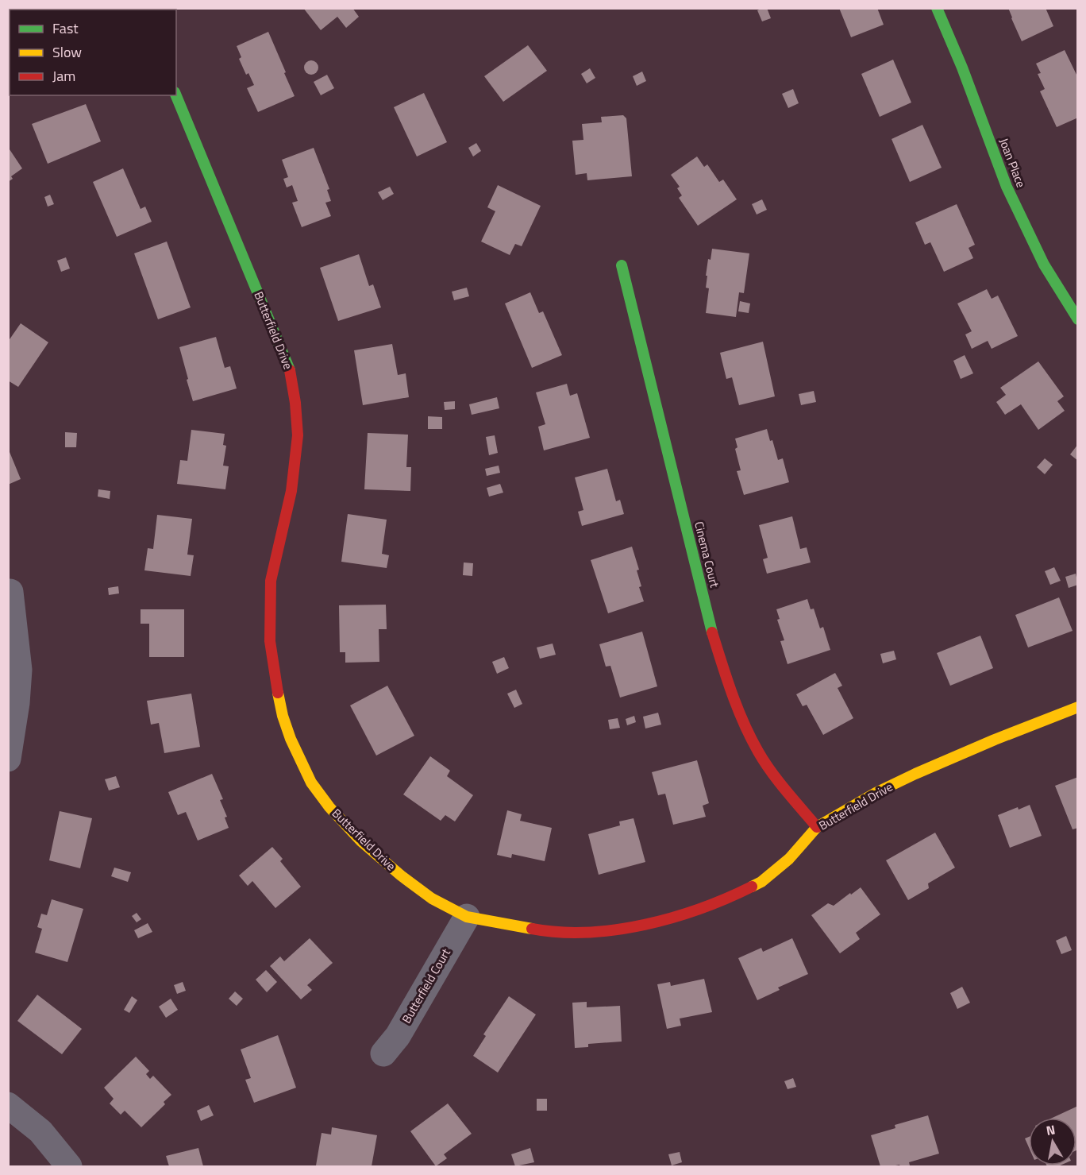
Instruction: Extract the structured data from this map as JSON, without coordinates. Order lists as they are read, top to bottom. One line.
{"streets":{"street":["Joan Place","Butterfield Drive","Cinema Court","Butterfield Court"]},"crossings":[["Butterfield Drive","Cinema Court"],["Butterfield Drive","Butterfield Court"]],"legend":["Fast","Slow","Jam"],"north":"top"}
